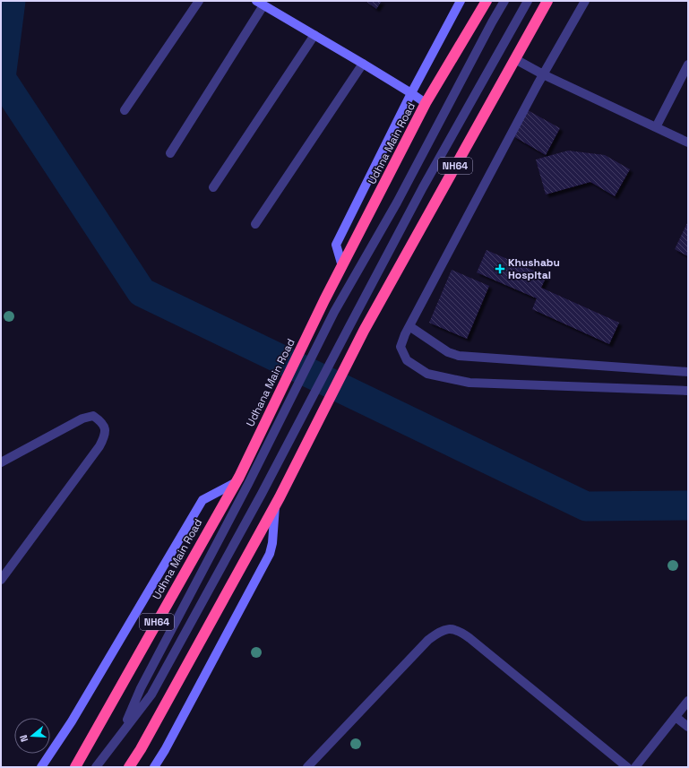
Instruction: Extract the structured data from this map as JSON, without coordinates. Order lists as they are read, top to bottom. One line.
{"streets":{"highway":["Udhna Main Road","NH64","Udhana Main Road"]},"crossings":[["Udhna Main Road","Udhana Main Road"]],"places":{"health":["Khushabu Hospital"]},"north":"left"}
